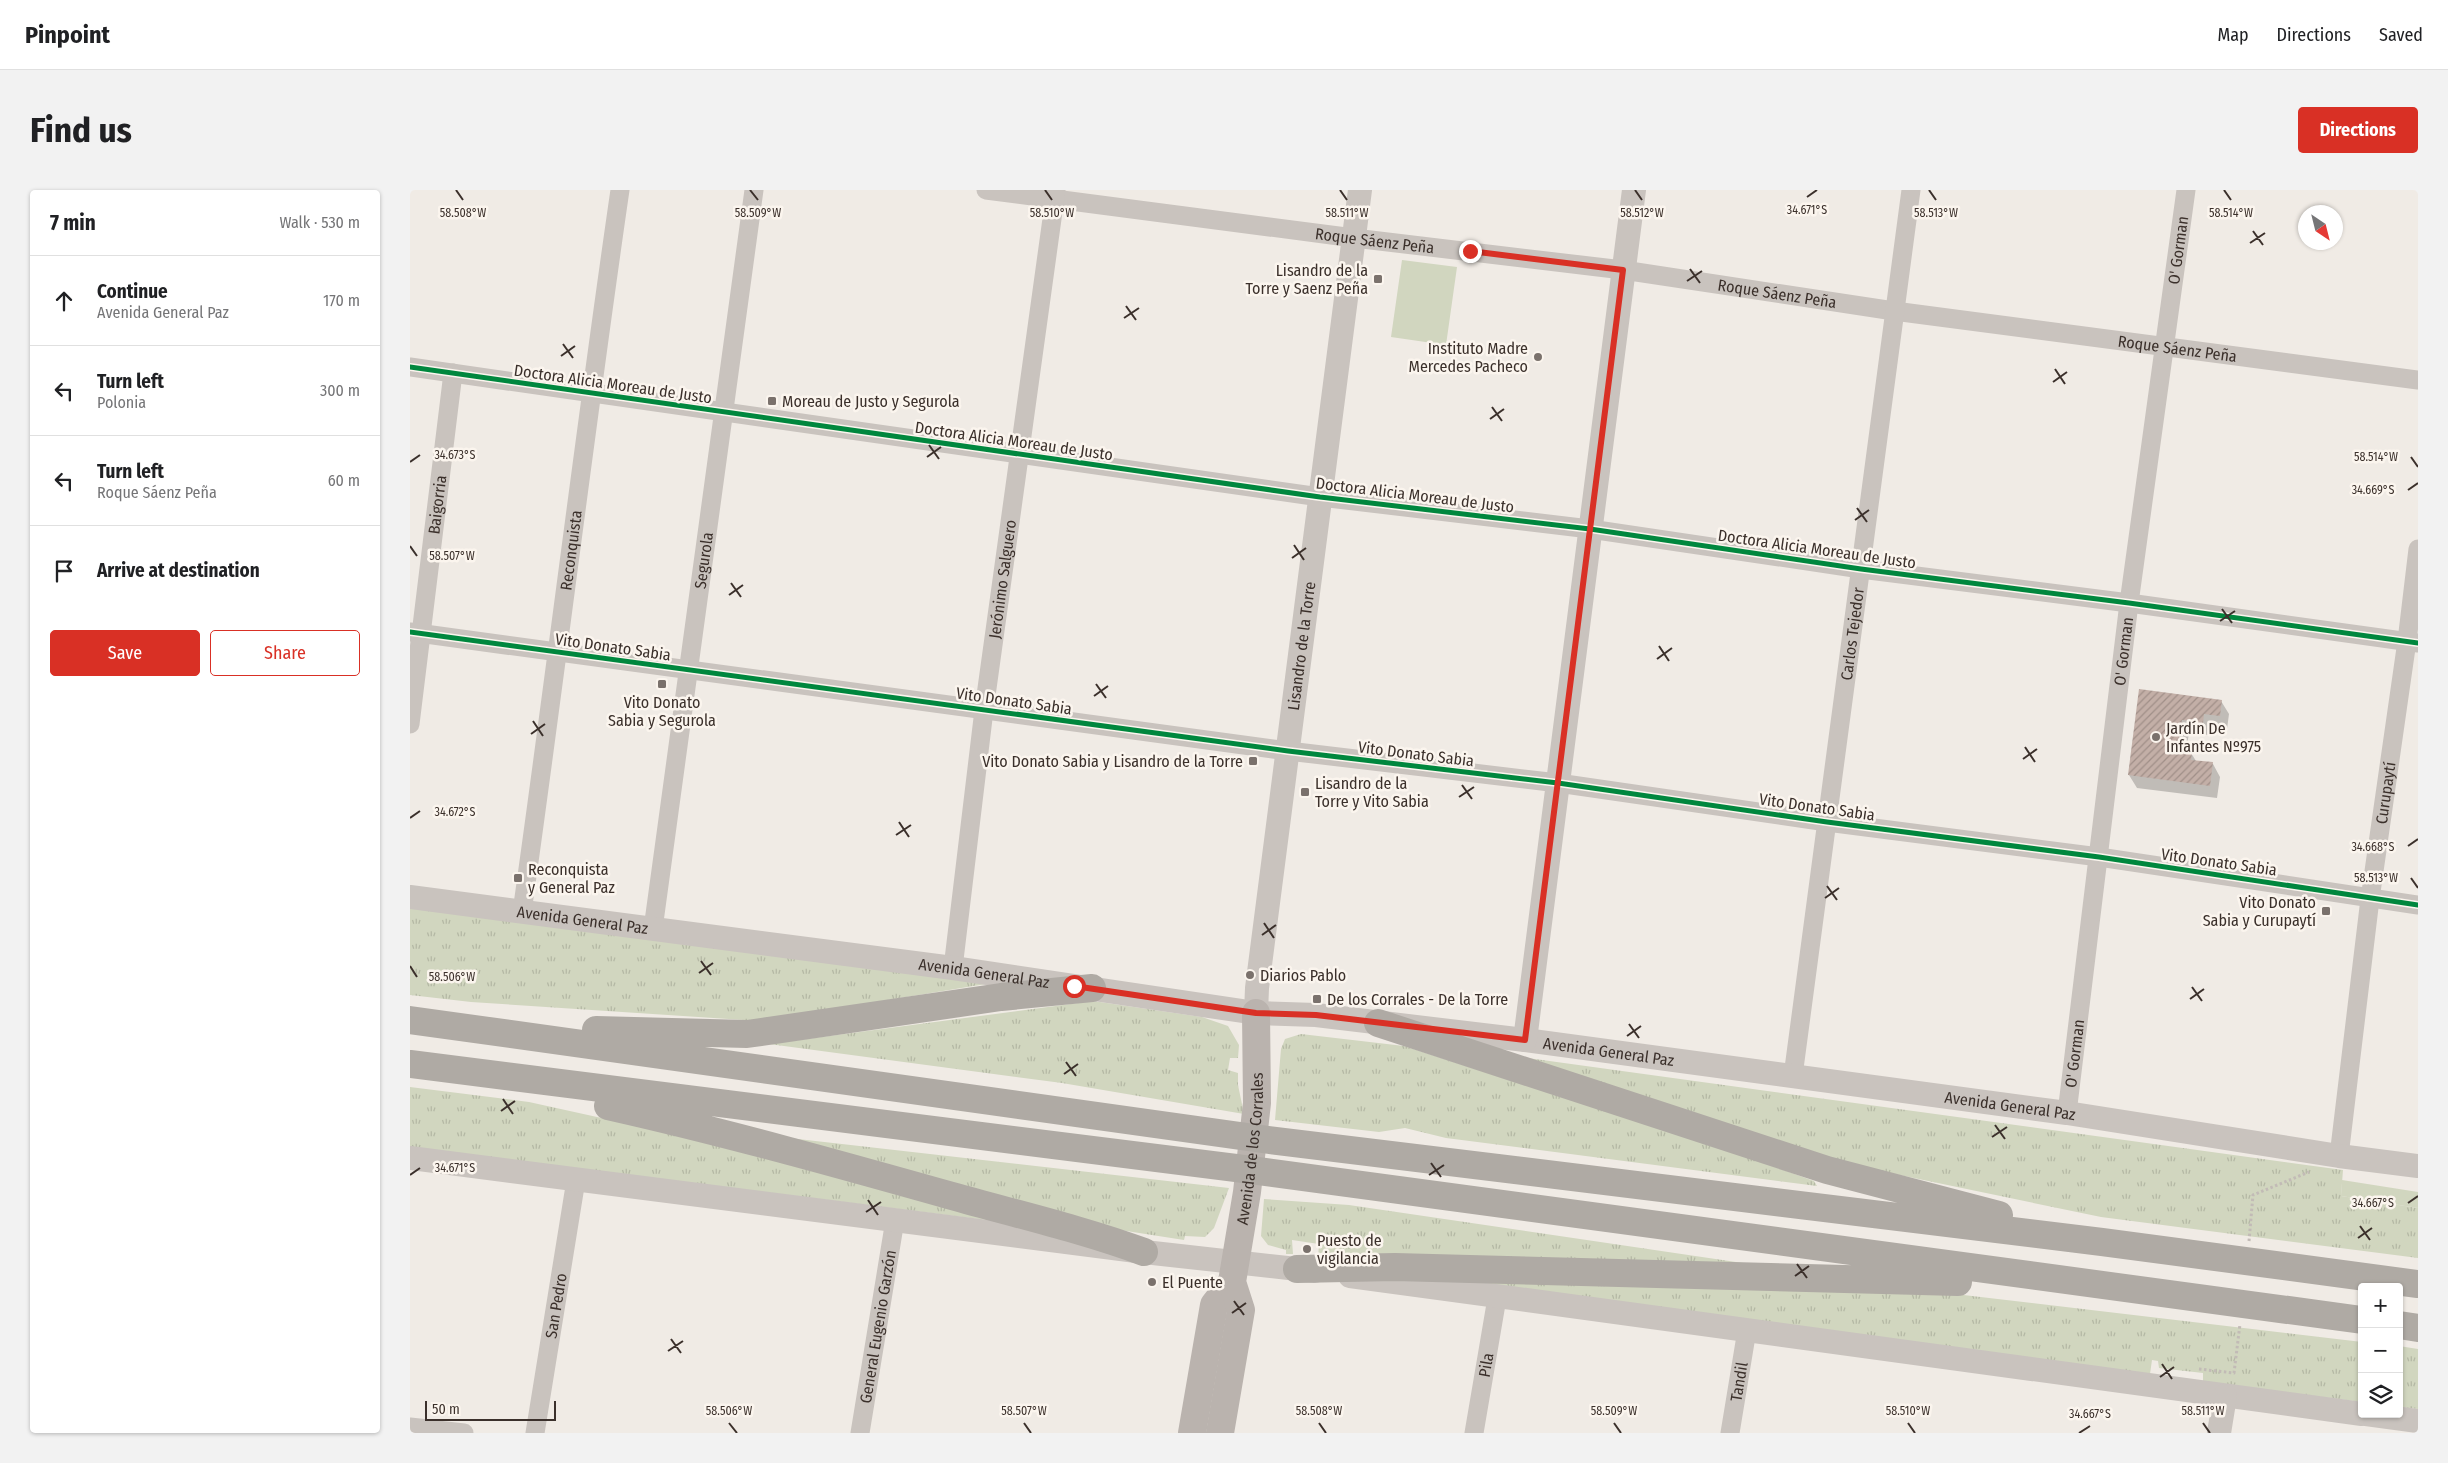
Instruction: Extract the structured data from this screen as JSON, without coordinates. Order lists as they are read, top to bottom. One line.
{"streets":{"main road":["Avenida de los Corrales"],"street":["Roque Sáenz Peña","O' Gorman","Doctora Alicia Moreau de Justo","Baigorria","Reconquista","Segurola","Jerónimo Salguero","Carlos Tejedor","Lisandro de la Torre","Vito Donato Sabia","Curupaytí","Avenida General Paz","San Pedro","General Eugenio Garzón","Pila","Tandil"]},"crossings":[["Roque Sáenz Peña","O' Gorman"],["Roque Sáenz Peña","Jerónimo Salguero"],["Roque Sáenz Peña","Carlos Tejedor"],["Roque Sáenz Peña","Lisandro de la Torre"],["O' Gorman","Doctora Alicia Moreau de Justo"],["O' Gorman","Vito Donato Sabia"],["O' Gorman","Avenida General Paz"],["Doctora Alicia Moreau de Justo","Baigorria"],["Doctora Alicia Moreau de Justo","Reconquista"],["Doctora Alicia Moreau de Justo","Segurola"],["Doctora Alicia Moreau de Justo","Jerónimo Salguero"],["Doctora Alicia Moreau de Justo","Carlos Tejedor"],["Doctora Alicia Moreau de Justo","Lisandro de la Torre"],["Doctora Alicia Moreau de Justo","Curupaytí"],["Baigorria","Vito Donato Sabia"],["Reconquista","Vito Donato Sabia"],["Reconquista","Avenida General Paz"],["Segurola","Vito Donato Sabia"],["Segurola","Avenida General Paz"],["Jerónimo Salguero","Vito Donato Sabia"],["Jerónimo Salguero","Avenida General Paz"],["Carlos Tejedor","Vito Donato Sabia"],["Carlos Tejedor","Avenida General Paz"],["Lisandro de la Torre","Vito Donato Sabia"],["Lisandro de la Torre","Avenida General Paz"],["Lisandro de la Torre","Avenida de los Corrales"],["Vito Donato Sabia","Curupaytí"],["Curupaytí","Avenida General Paz"],["Avenida General Paz","Avenida de los Corrales"]],"places":{"transit":["Lisandro de la Torre y Saenz Peña","Moreau de Justo y Segurola","Vito Donato Sabia y Segurola","Vito Donato Sabia y Lisandro de la Torre","Lisandro de la Torre y Vito Sabia","Reconquista y General Paz","Vito Donato Sabia y Curupaytí","De los Corrales - De la Torre"],"other":["Instituto Madre Mercedes Pacheco","Jardín De Infantes Nº975","Diarios Pablo","Puesto de vigilancia","El Puente"]},"scale_bar":"50 m","north":"bottom right","page":{"header":"Pinpoint","nav":["Map","Directions","Saved"],"buttons":["Directions",["Save","Share"]],"title":"Find us","heading":["7 min","Walk · 530 m"],"list":[["Continue","Avenida General Paz","170 m"],["Turn left","Polonia","300 m"],["Turn left","Roque Sáenz Peña","60 m"],"Arrive at destination"],"map_buttons":["+","−"],"scale":"50 m"},"coordinates":["34.671°S","58.508°W","58.509°W","58.510°W","58.511°W","58.512°W","58.513°W","58.514°W","34.673°S","34.669°S","58.507°W","34.672°S","34.668°S","58.506°W","34.667°S"]}
